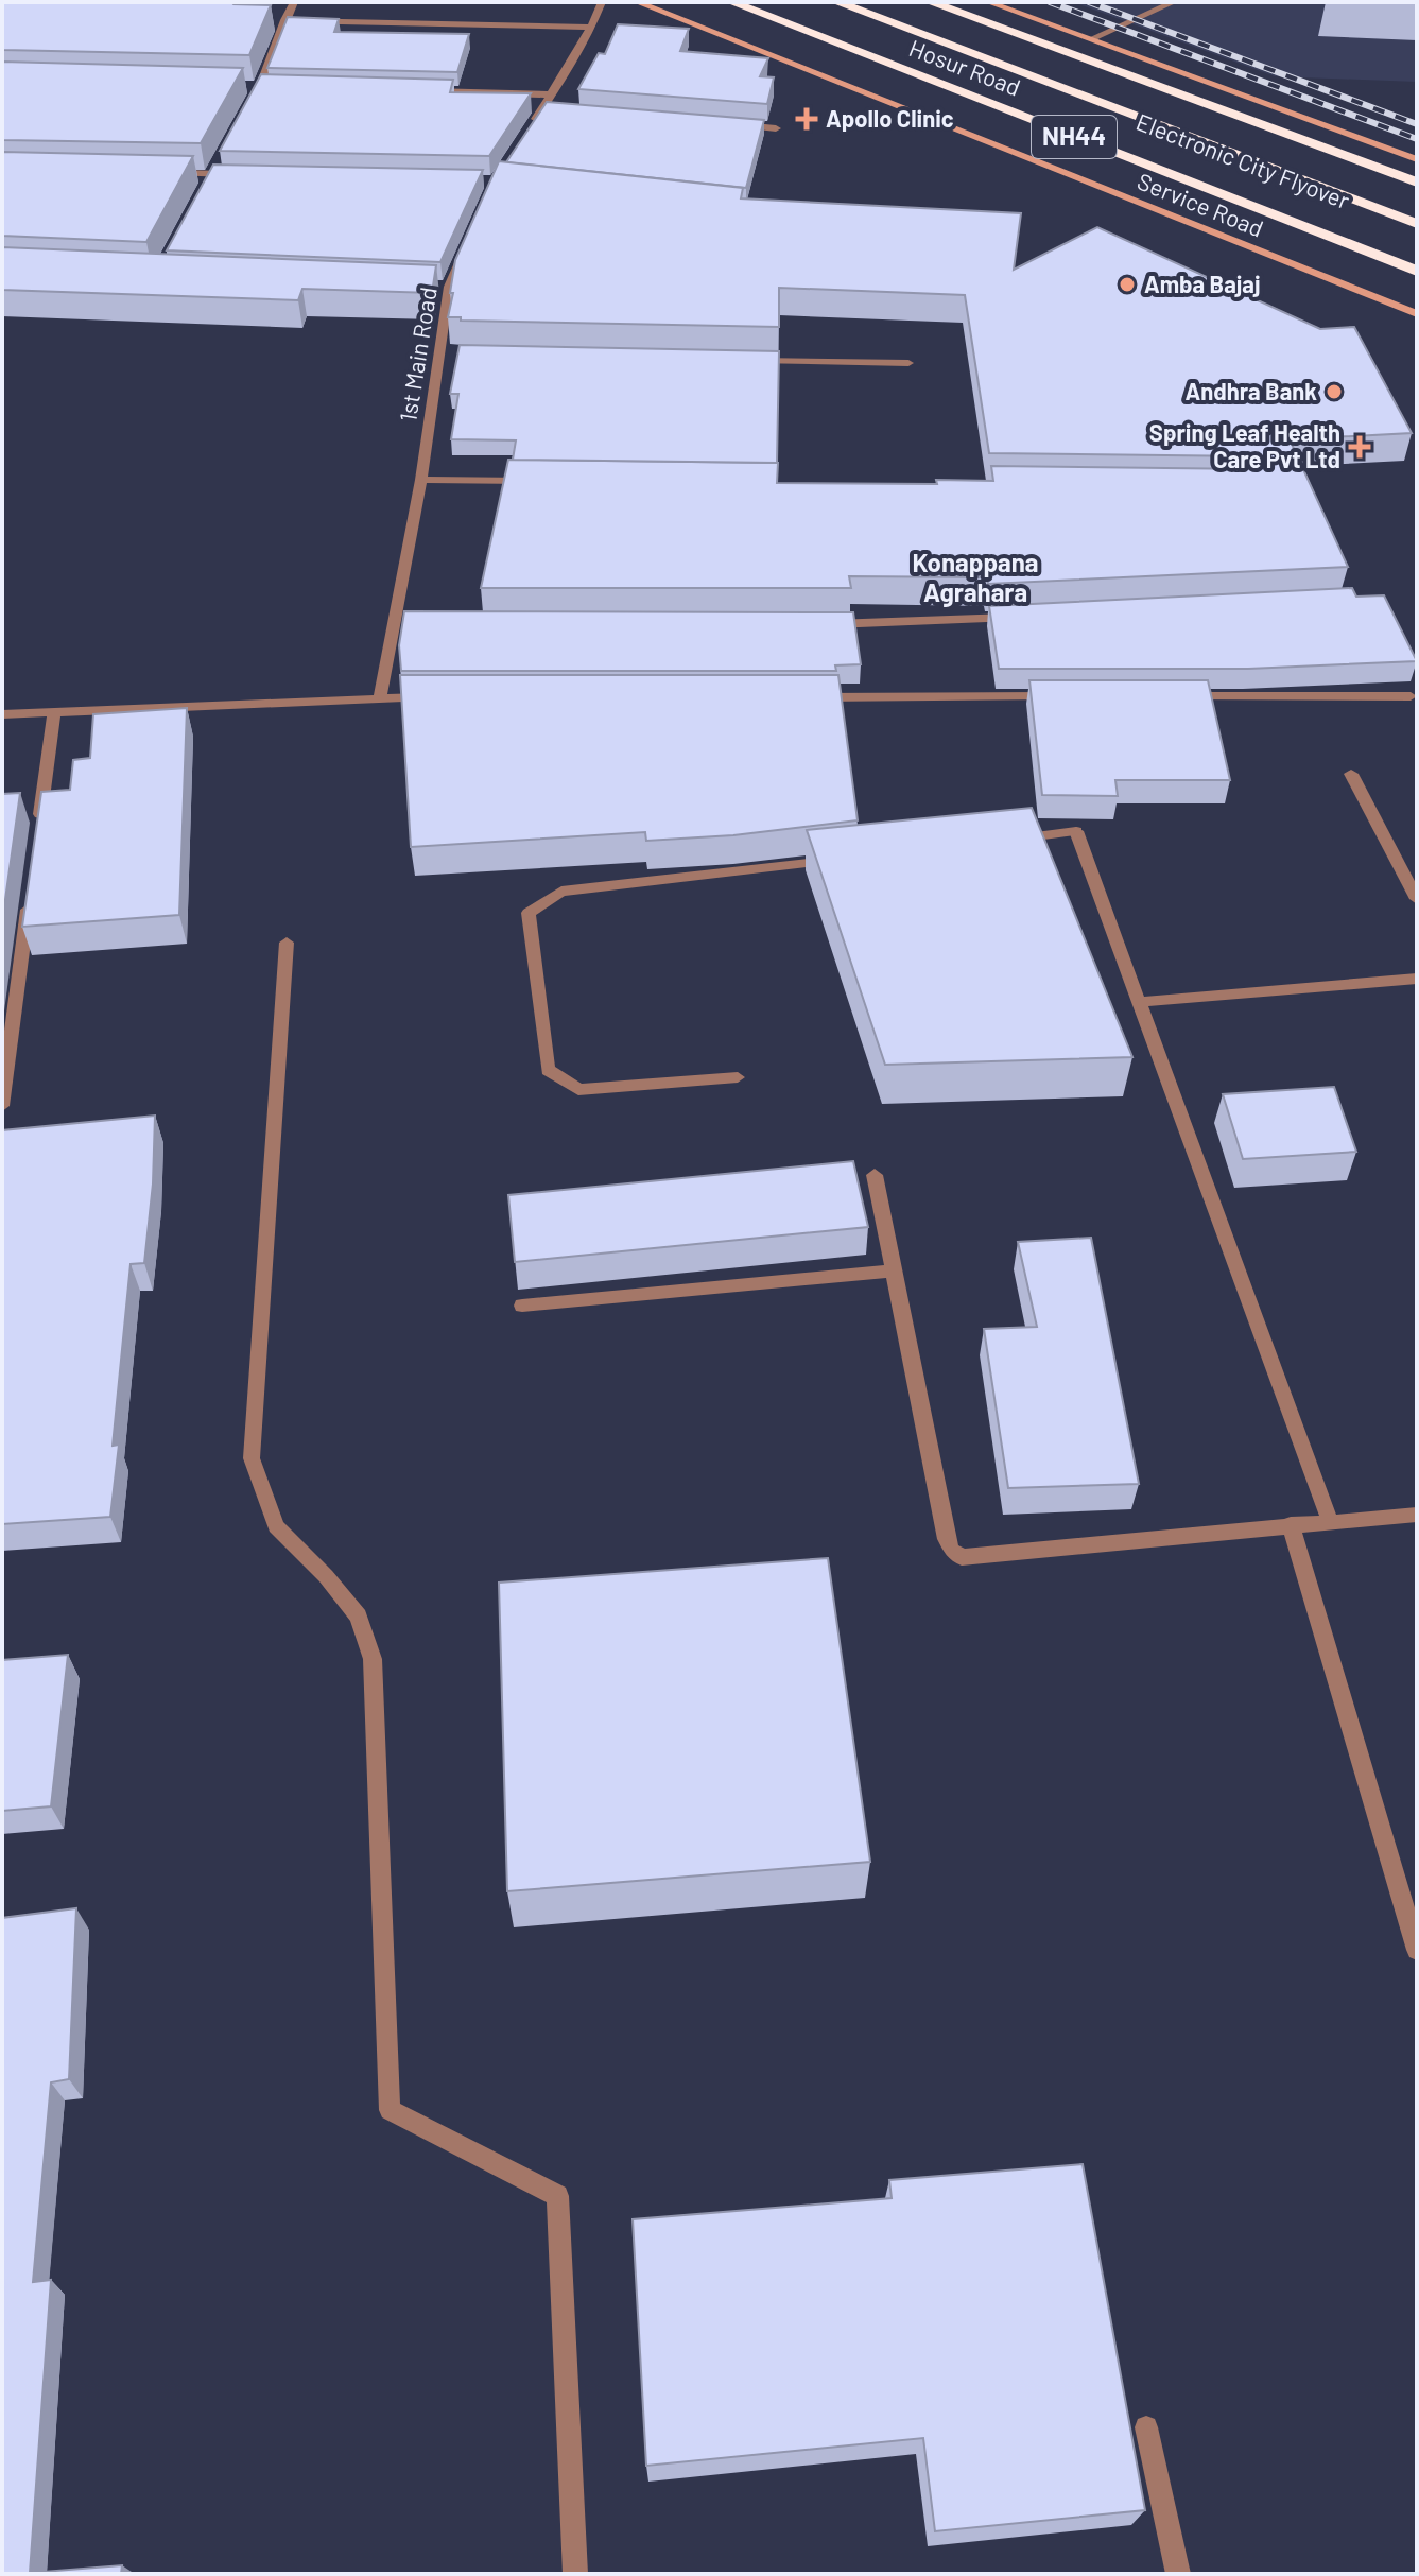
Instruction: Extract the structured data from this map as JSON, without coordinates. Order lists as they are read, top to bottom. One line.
{"streets":{"highway":["Hosur Road","NH44","Electronic City Flyover"],"street":["Service Road","1st Main Road"]},"districts":["Konappana Agrahara"],"places":{"health":["Apollo Clinic","Spring Leaf Health Care Pvt Ltd"],"other":["Amba Bajaj","Andhra Bank"]}}
